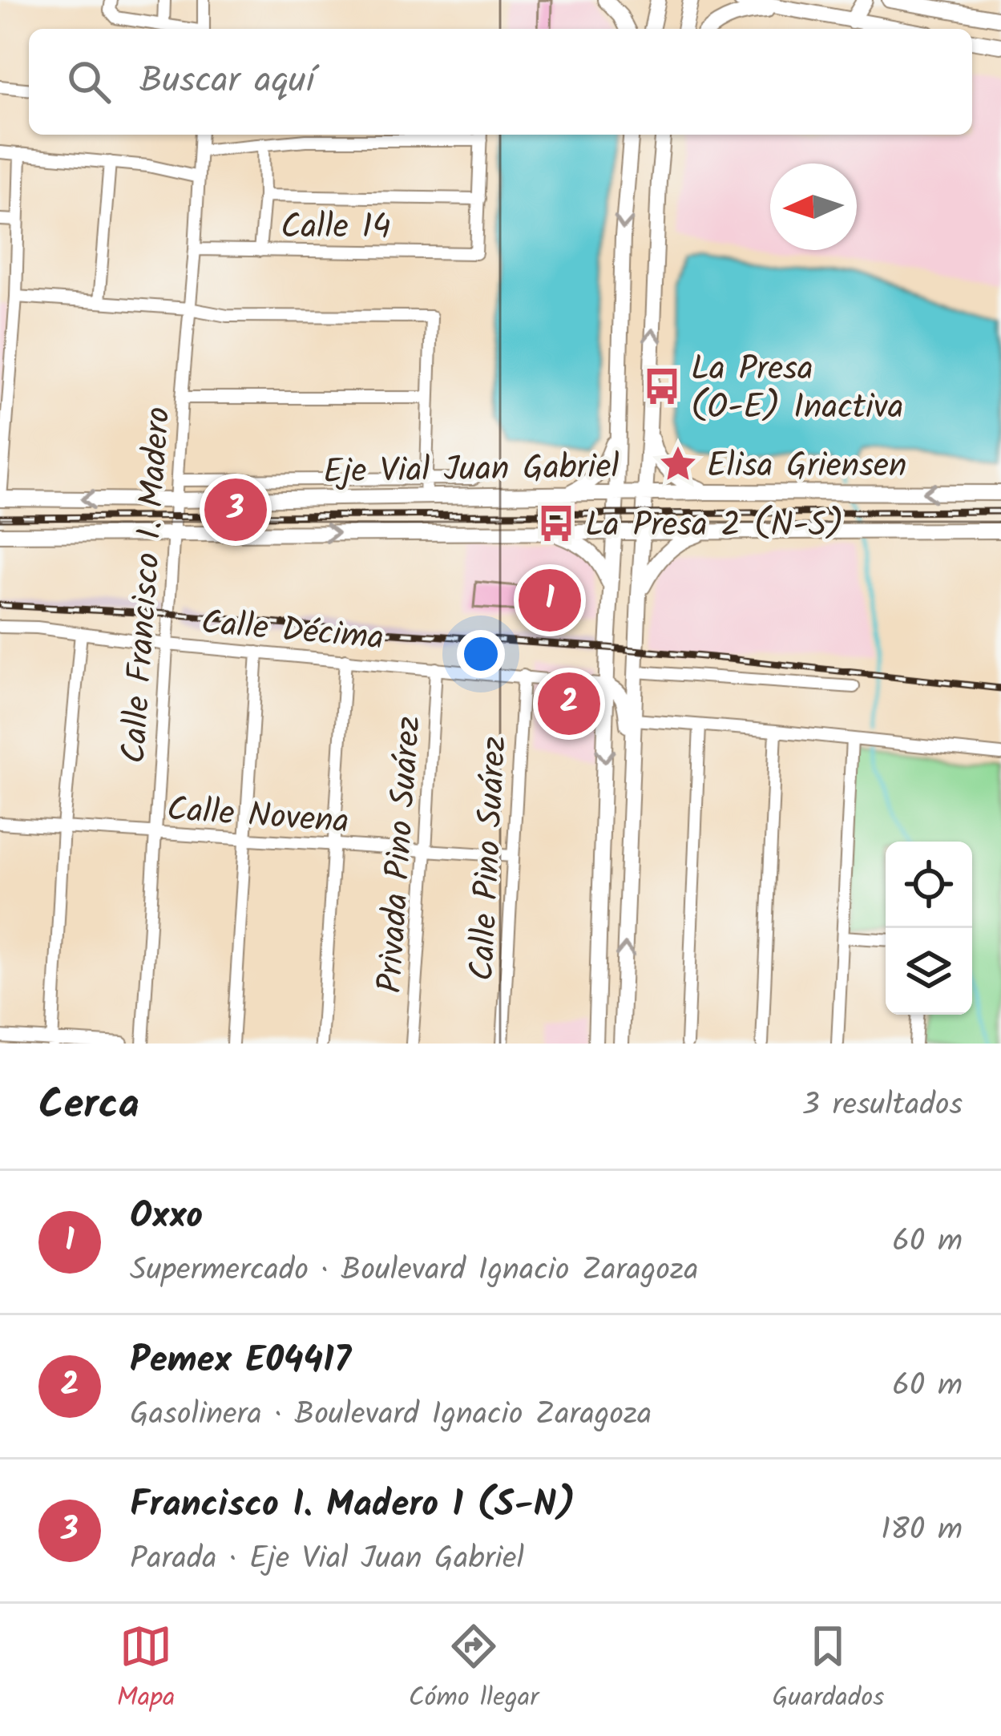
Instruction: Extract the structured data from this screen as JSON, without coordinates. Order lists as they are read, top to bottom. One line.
{"streets":{"main road":["Eje Vial Juan Gabriel"],"street":["Calle 14","Calle Francisco I. Madero","Calle Décima","Calle Novena","Privada Pino Suárez","Calle Pino Suárez"]},"crossings":[["Calle 14","Calle Francisco I. Madero"],["Eje Vial Juan Gabriel","Calle Francisco I. Madero"],["Calle Francisco I. Madero","Calle Décima"],["Calle Francisco I. Madero","Calle Novena"],["Calle Décima","Privada Pino Suárez"],["Calle Décima","Calle Pino Suárez"],["Calle Novena","Privada Pino Suárez"],["Calle Novena","Calle Pino Suárez"]],"places":{"bus stop":["La Presa (O-E) Inactiva","La Presa 2 (N-S)"],"place":["Elisa Griensen"]},"north":"left","page":{"search":"Buscar aquí","pins":["3","1","2"],"heading":["Cerca","3 resultados"],"list":[{"mark":"1","name":"Oxxo","note":"Supermercado · Boulevard Ignacio Zaragoza","value":"60 m"},{"mark":"2","name":"Pemex E04417","note":"Gasolinera · Boulevard Ignacio Zaragoza","value":"60 m"},{"mark":"3","name":"Francisco I. Madero 1 (S-N)","note":"Parada · Eje Vial Juan Gabriel","value":"180 m"}],"nav":["Mapa","Cómo llegar","Guardados"]}}
